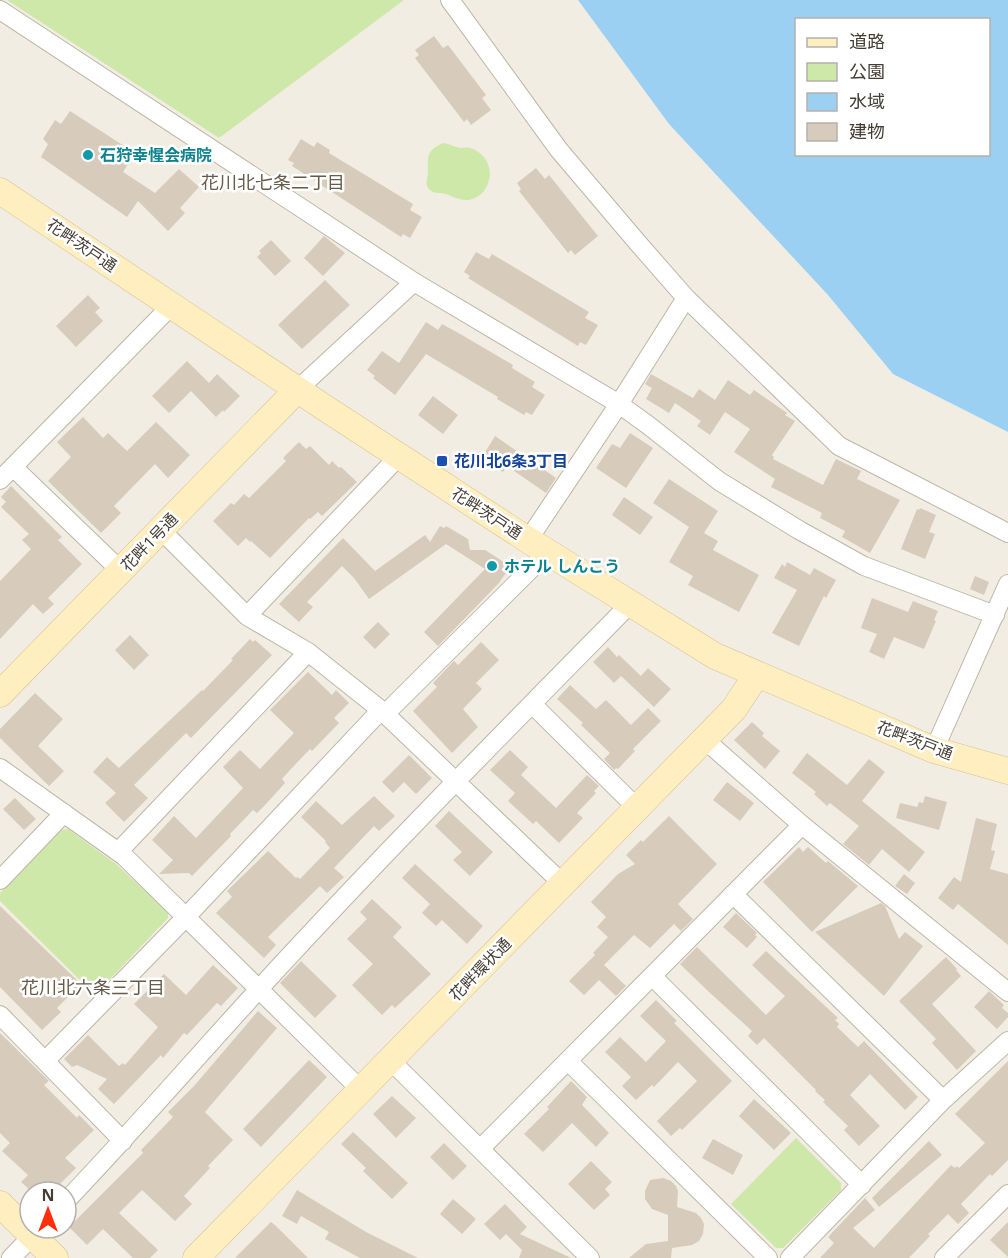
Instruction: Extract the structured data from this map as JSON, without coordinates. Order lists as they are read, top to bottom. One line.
{"streets":{"street":["花畔茨戸通","花畔1号通","花畔環状通"]},"crossings":[["花畔茨戸通","花畔1号通"],["花畔茨戸通","花畔環状通"]],"districts":["花川北七条二丁目","花川北六条三丁目"],"places":{"other":["石狩幸惺会病院","ホテル しんこう"],"transit":["花川北6条3丁目"]},"legend":["道路","公園","水域","建物"],"north":"top"}
